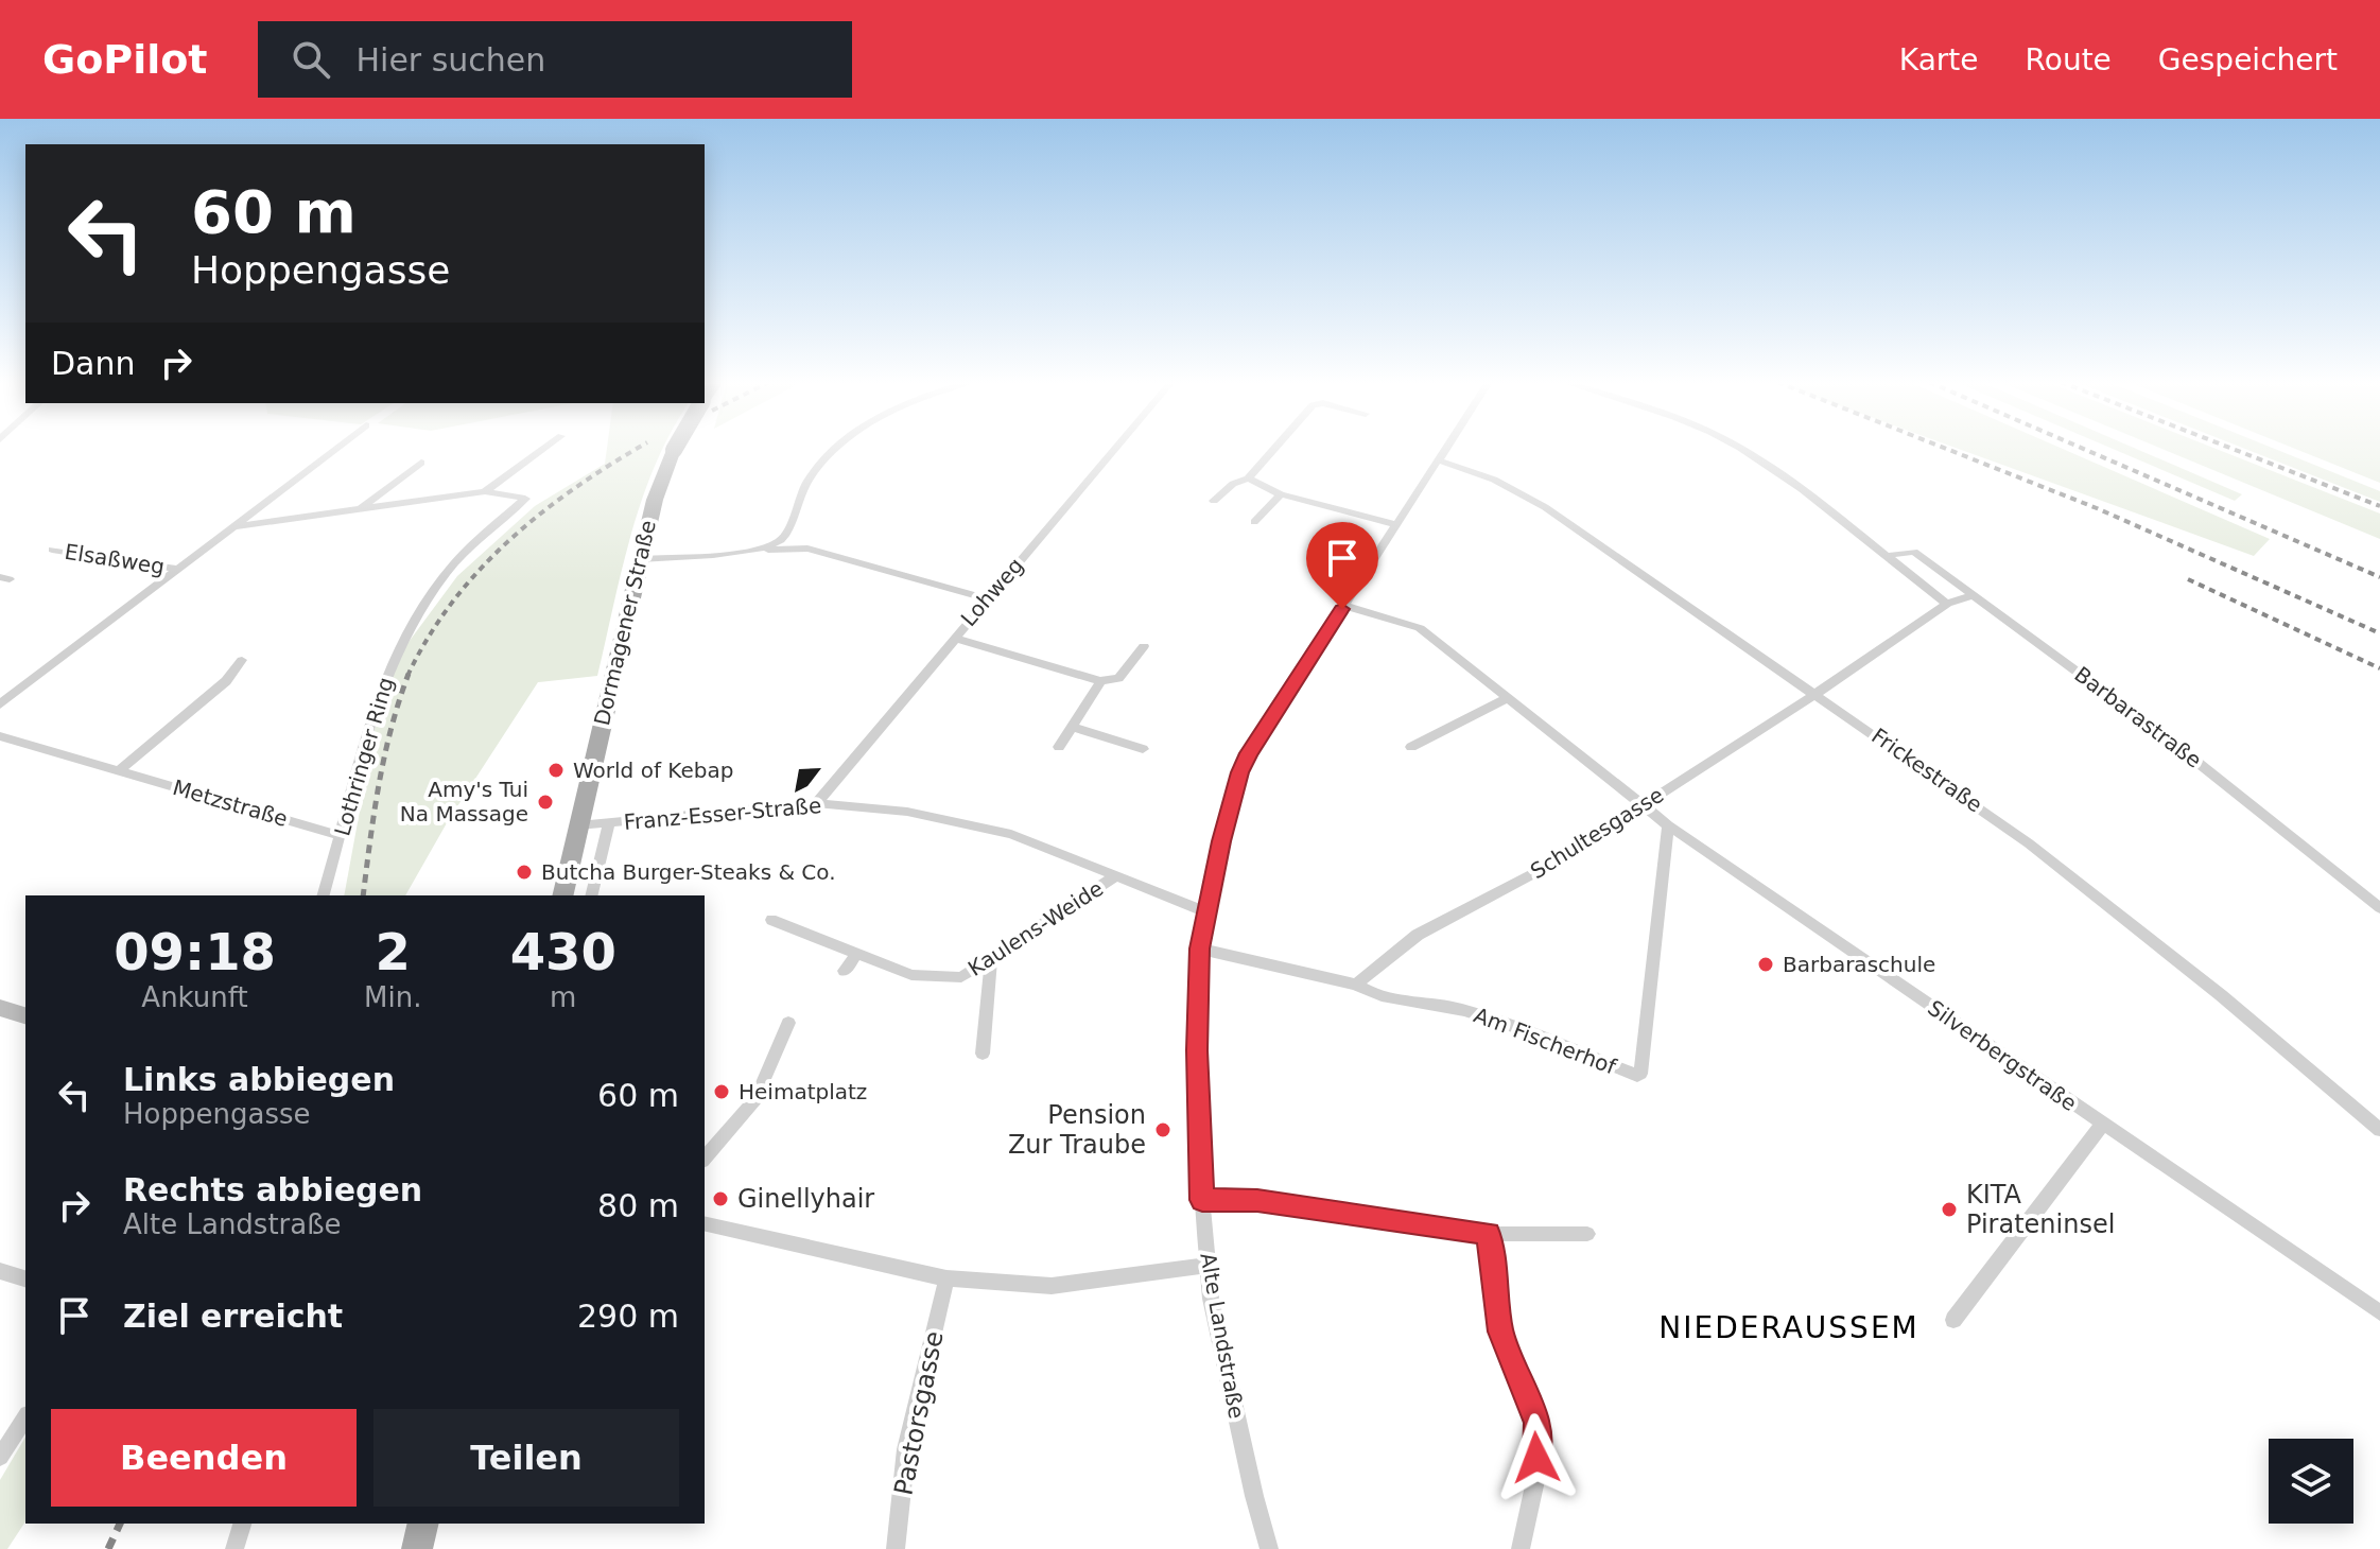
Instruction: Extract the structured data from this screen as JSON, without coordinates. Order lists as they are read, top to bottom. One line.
{"streets":{"main road":["Dormagener Straße"],"street":["Elsaßweg","Lohweg","Barbarastraße","Lothringer Ring","Frickestraße","Metzstraße","Franz-Esser-Straße","Schultesgasse","Kaulens-Weide","Am Fischerhof","Silverbergstraße","Alte Landstraße","Pastorsgasse"]},"crossings":[["Elsaßweg","Lothringer Ring"],["Lohweg","Franz-Esser-Straße"],["Dormagener Straße","Franz-Esser-Straße"],["Barbarastraße","Schultesgasse"],["Lothringer Ring","Metzstraße"],["Frickestraße","Schultesgasse"],["Frickestraße","Alte Landstraße"],["Franz-Esser-Straße","Kaulens-Weide"],["Franz-Esser-Straße","Alte Landstraße"],["Schultesgasse","Am Fischerhof"],["Schultesgasse","Silverbergstraße"],["Am Fischerhof","Silverbergstraße"],["Silverbergstraße","Alte Landstraße"]],"districts":["NIEDERAUSSEM"],"places":["World of Kebap","Amy's Tui Na Massage","Butcha Burger-Steaks & Co.","Barbaraschule","Heimatplatz","Pension Zur Traube","Ginellyhair","KITA Pirateninsel"],"page":{"header":"GoPilot","search":"Hier suchen","nav":["Karte","Route","Gespeichert"],"turn":["60 m","Hoppengasse"],"then":"Dann","eta":["09:18","Ankunft","2","Min.","430","m"],"list":[{"name":"Links abbiegen","note":"Hoppengasse","value":"60 m"},{"name":"Rechts abbiegen","note":"Alte Landstraße","value":"80 m"},{"name":"Ziel erreicht","value":"290 m"}],"buttons":["Beenden","Teilen"]}}
